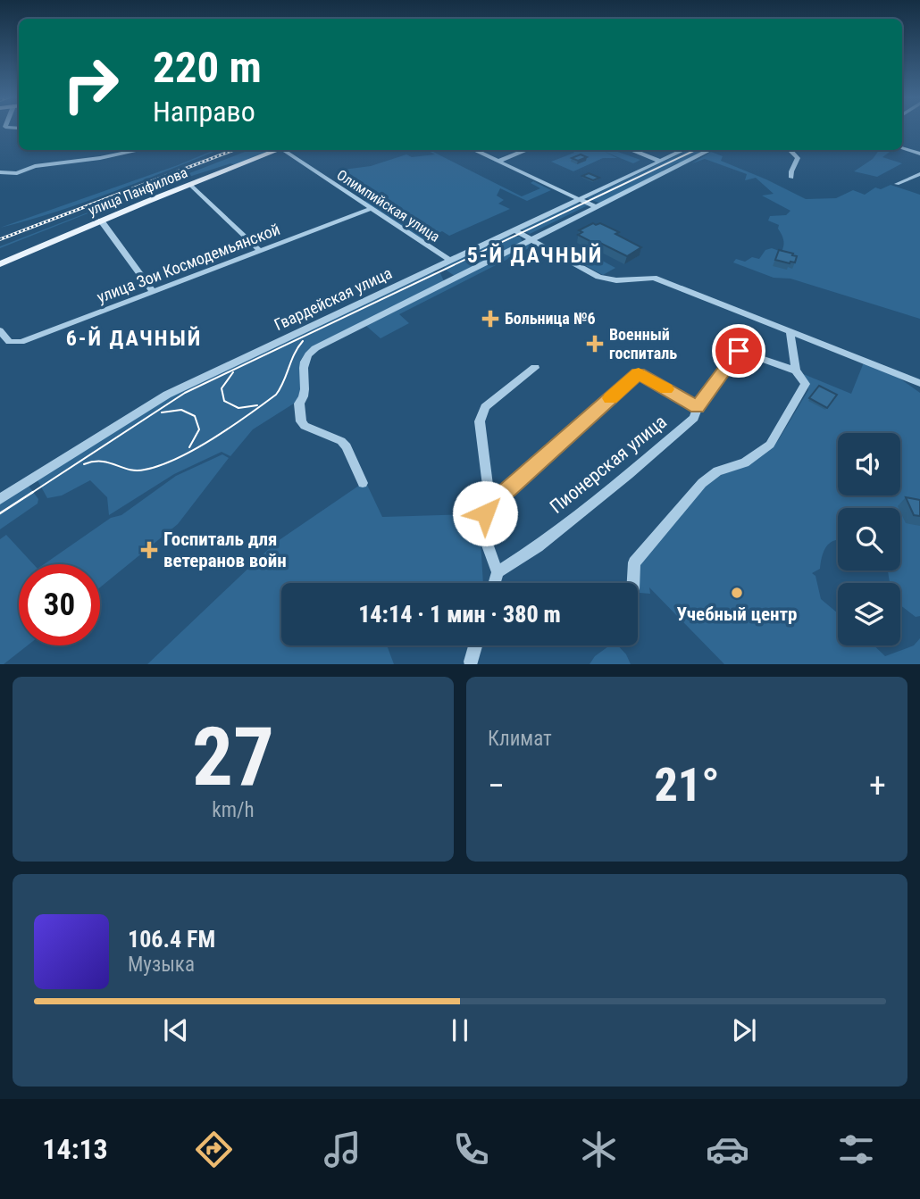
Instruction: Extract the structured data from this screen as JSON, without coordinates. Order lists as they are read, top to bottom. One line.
{"streets":{"main road":["улица Панфилова"],"street":["Олимпийская улица","улица Зои Космодемьянской","Гвардейская улица","Пионерская улица"]},"crossings":[["Олимпийская улица","улица Зои Космодемьянской"],["Олимпийская улица","Гвардейская улица"]],"districts":["5-Й ДАЧНЫЙ","6-Й ДАЧНЫЙ"],"places":{"health":["Больница №6","Военный госпиталь","Госпиталь для ветеранов войн"],"other":["Учебный центр"]},"page":{"turn":["220 m","Направо"],"limit":"30","trip":"14:14 · 1 мин · 380 m","tile":[["27","km/h"],"Климат"],"heat":["−","21°","+"],"song":["106.4 FM","Музыка"],"tabs":"14:13"}}
